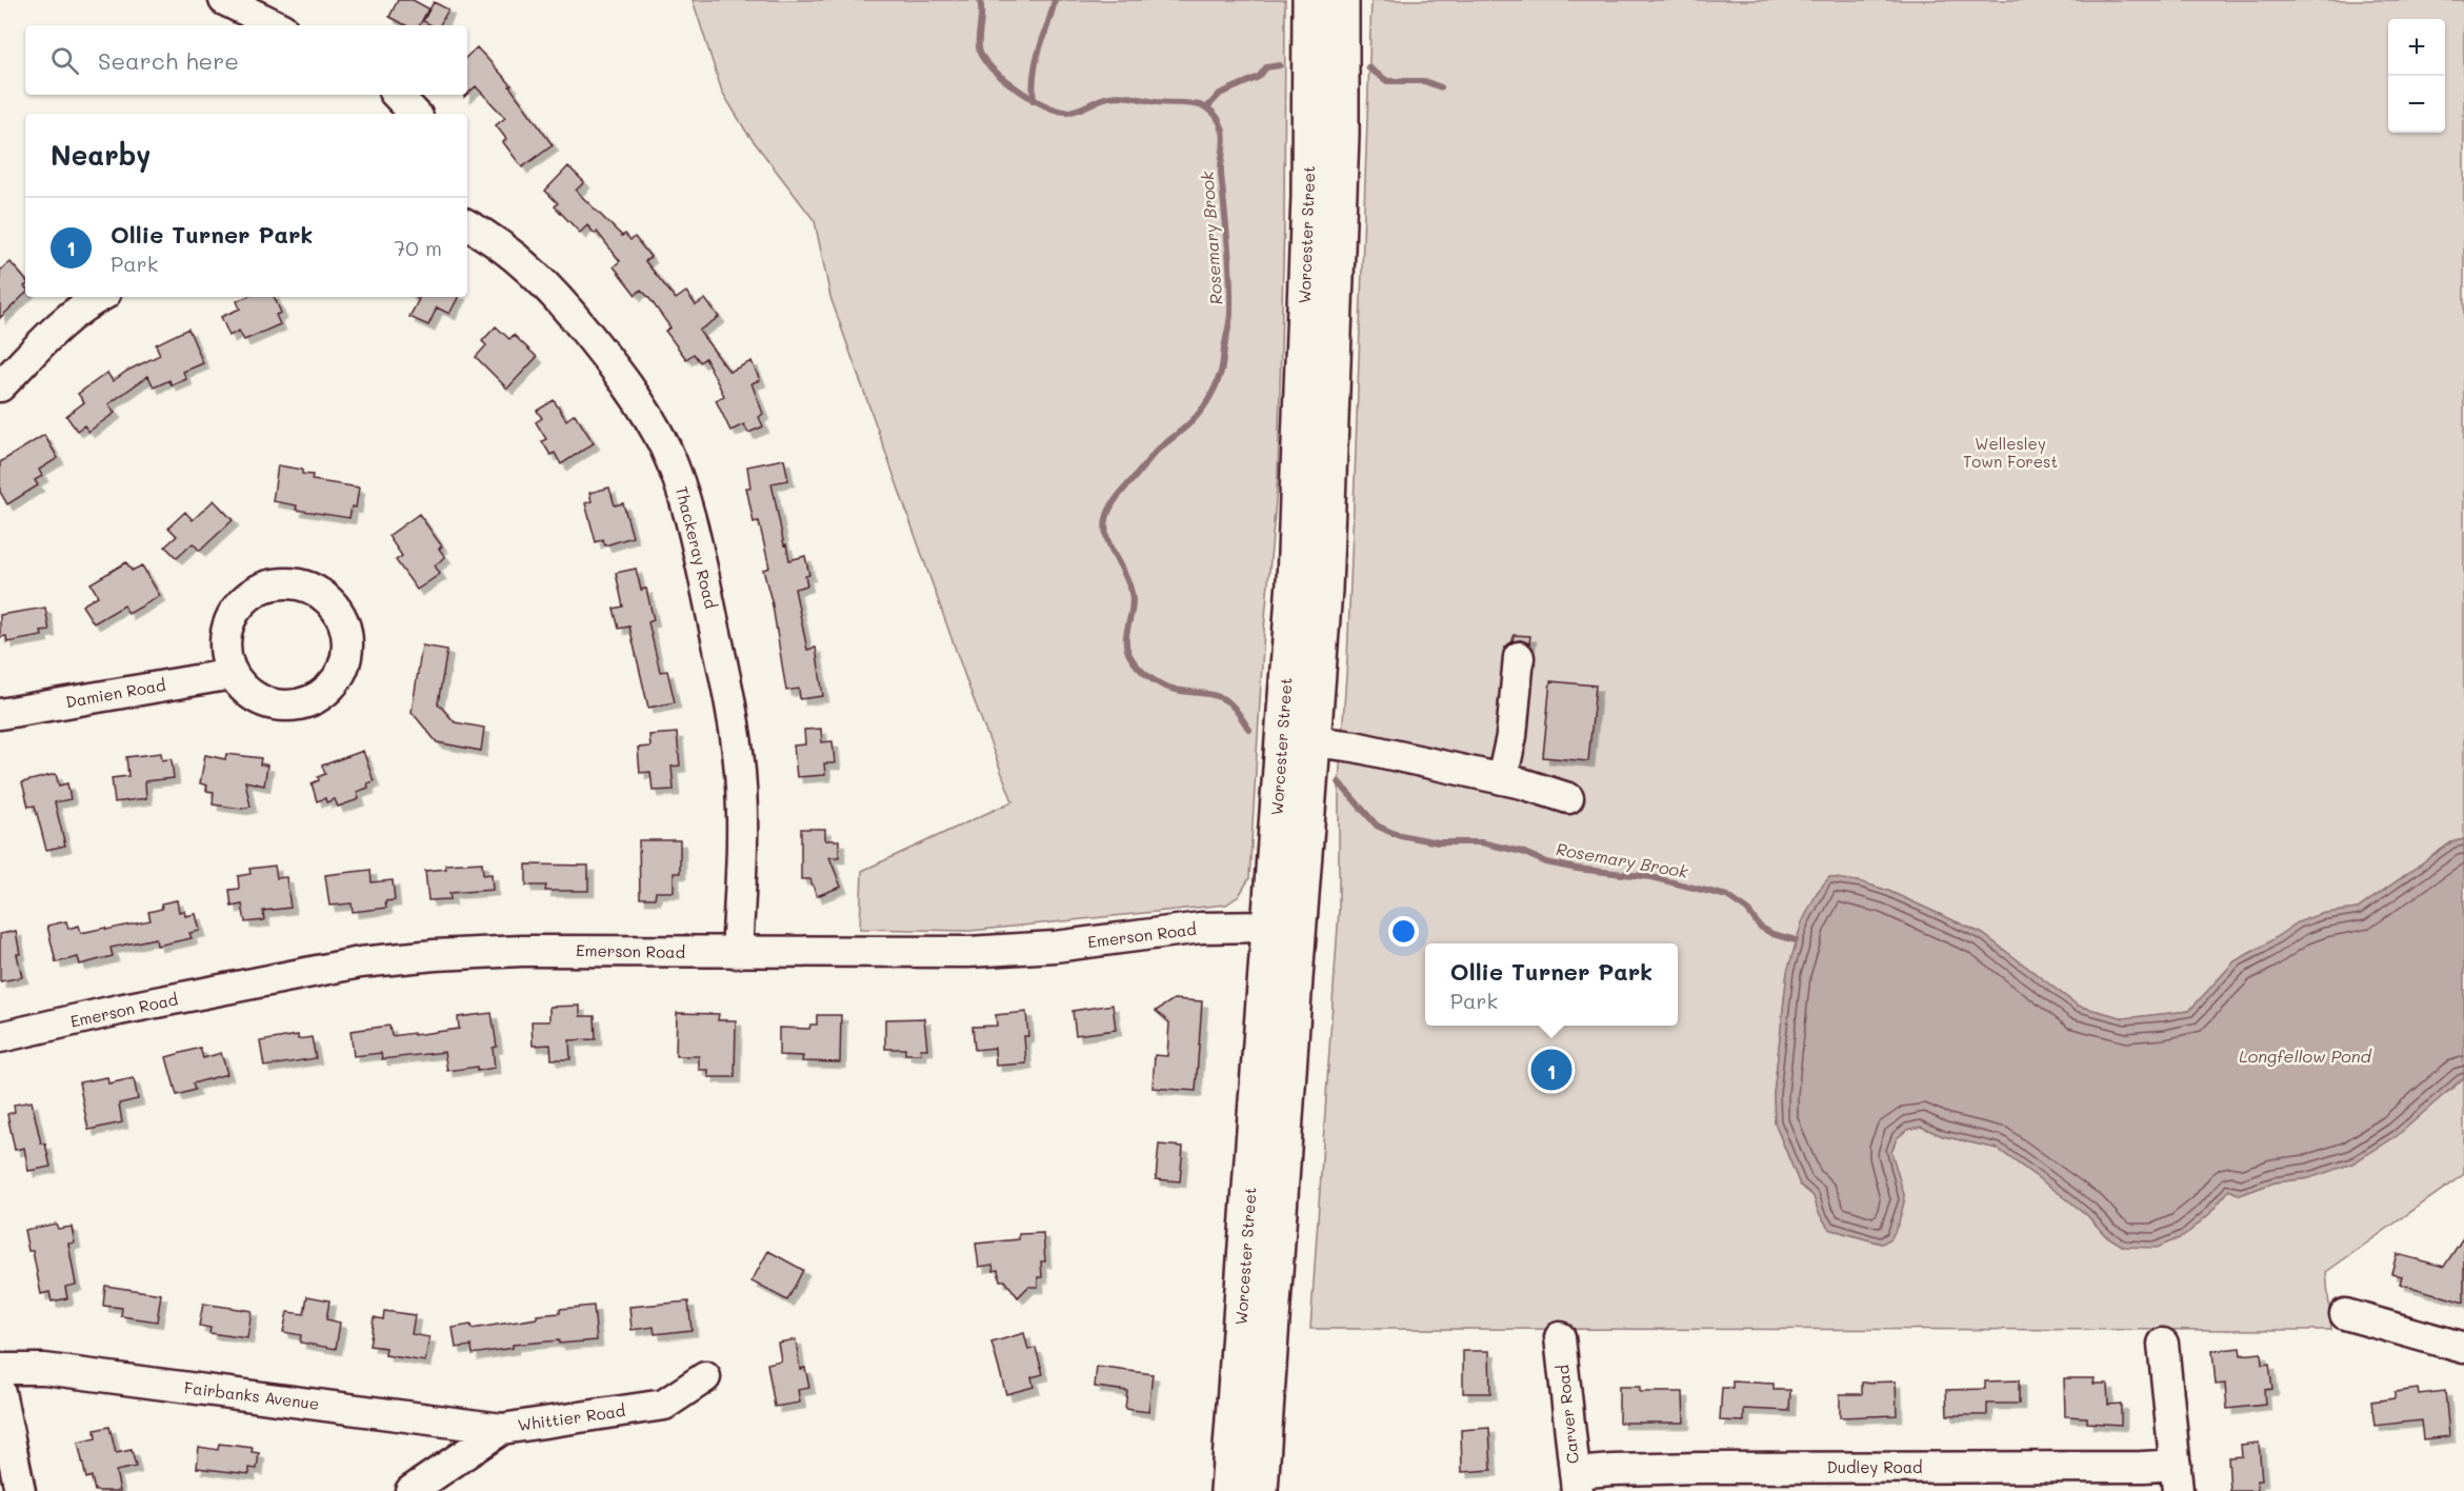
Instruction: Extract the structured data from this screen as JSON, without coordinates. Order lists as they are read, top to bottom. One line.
{"streets":{"highway":["Worcester Street"],"street":["Thackeray Road","Damien Road","Emerson Road","Fairbanks Avenue","Carver Road","Whittier Road","Dudley Road"]},"crossings":[["Worcester Street","Emerson Road"],["Thackeray Road","Emerson Road"],["Fairbanks Avenue","Whittier Road"],["Carver Road","Dudley Road"]],"water":["Rosemary Brook","Longfellow Pond"],"parks":["Wellesley Town Forest"],"page":{"map_buttons":["+","−"],"search":"Search here","heading":"Nearby","list":[{"mark":"1","name":"Ollie Turner Park","note":"Park","value":"70 m"}],"popup":["Ollie Turner Park","Park"],"pins":"1"}}
